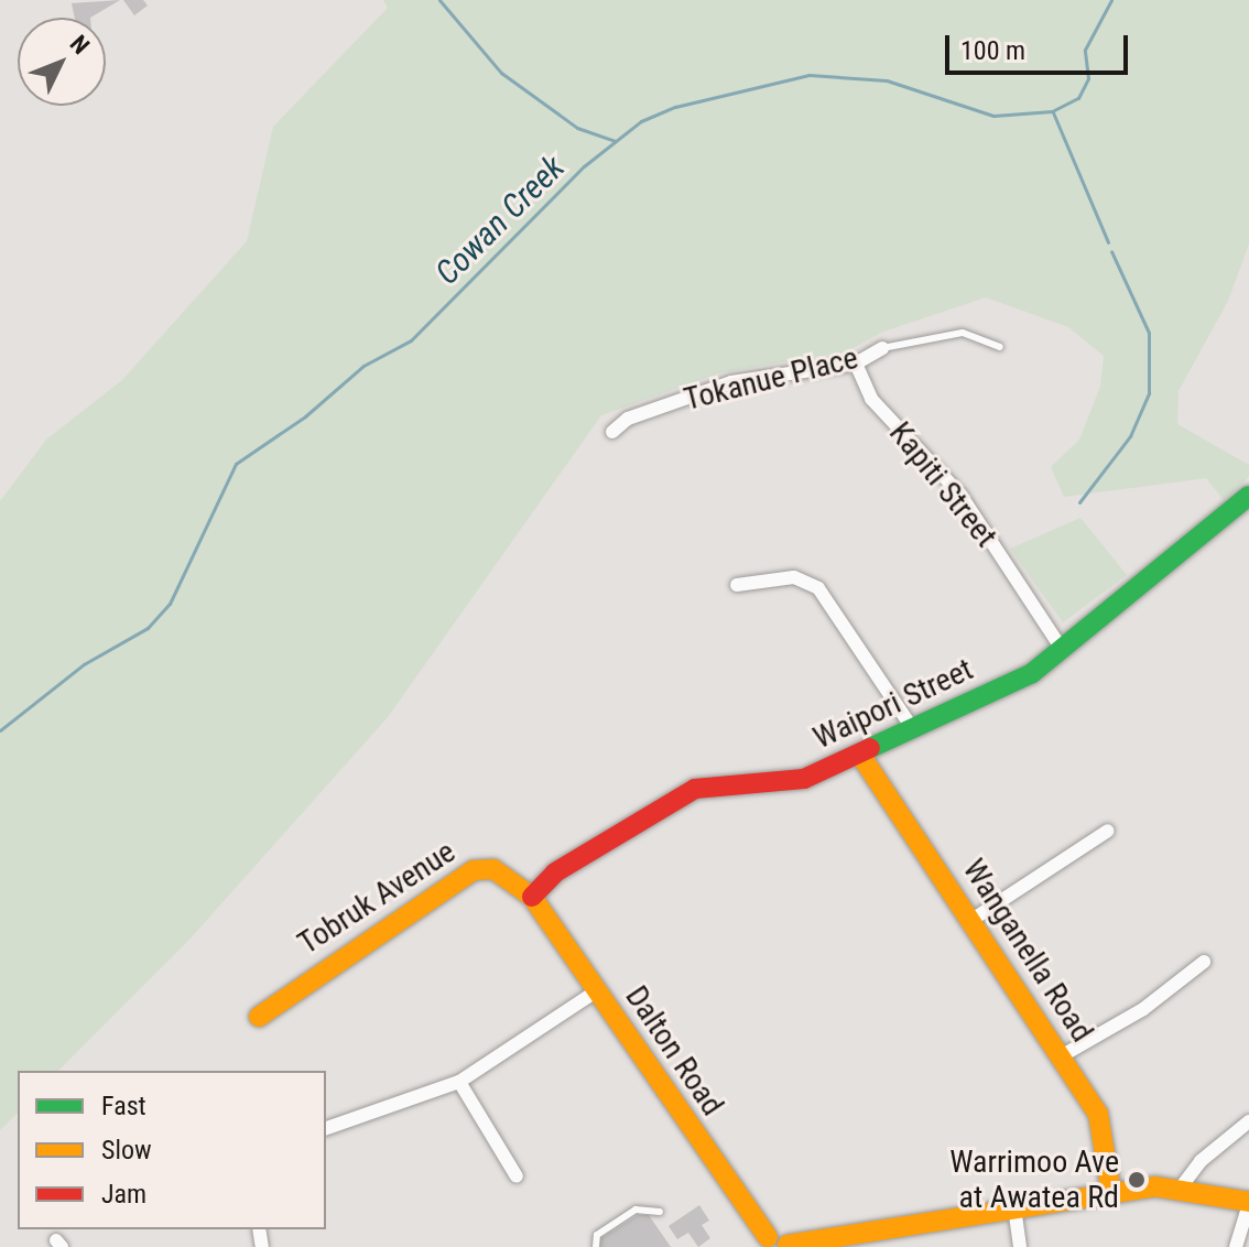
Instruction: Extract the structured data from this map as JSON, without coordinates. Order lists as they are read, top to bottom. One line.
{"streets":{"street":["Tokanue Place","Kapiti Street","Waipori Street","Tobruk Avenue","Wanganella Road","Dalton Road"]},"crossings":[["Tokanue Place","Kapiti Street"],["Kapiti Street","Waipori Street"],["Waipori Street","Tobruk Avenue"],["Waipori Street","Wanganella Road"],["Waipori Street","Dalton Road"],["Tobruk Avenue","Dalton Road"]],"water":["Cowan Creek"],"places":["Warrimoo Ave at Awatea Rd"],"legend":["Fast","Slow","Jam"],"scale_bar":"100 m","north":"top right"}
